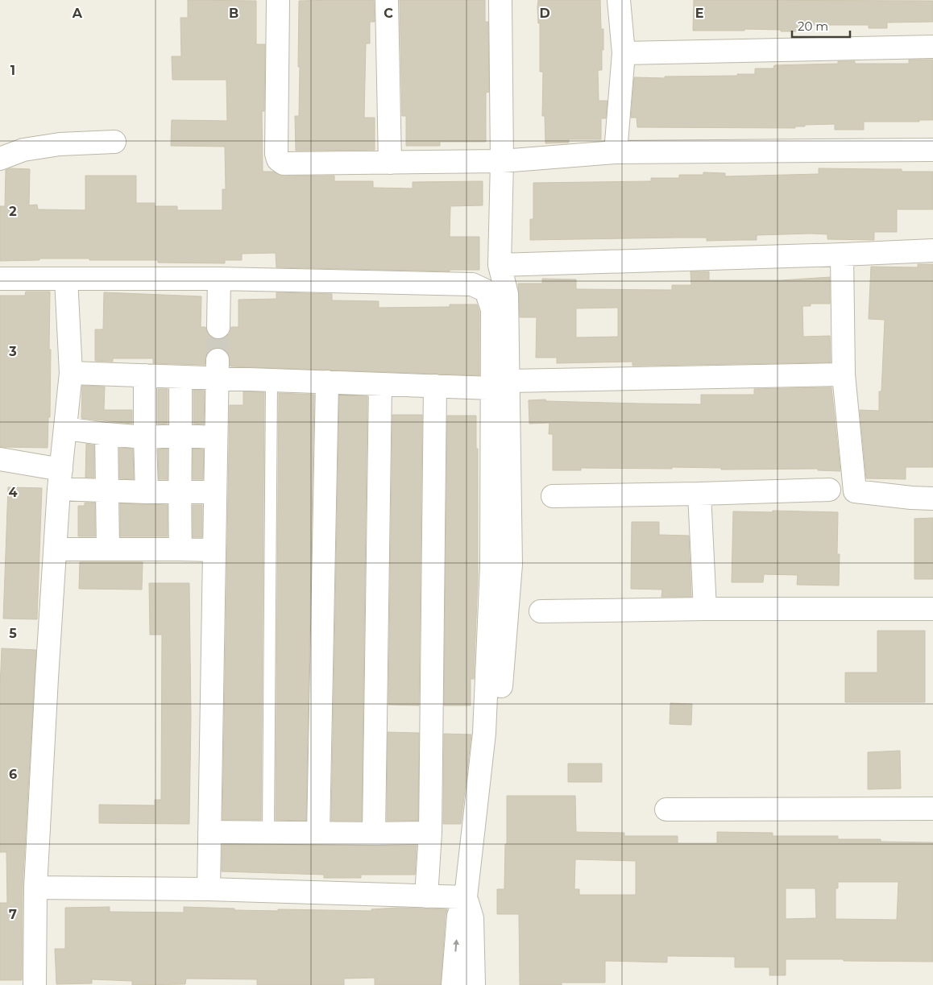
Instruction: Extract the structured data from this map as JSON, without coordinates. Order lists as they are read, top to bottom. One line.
{"scale_bar":"20 m","grid":{"columns":["A","B","C","D","E"],"rows":["1","2","3","4","5","6","7"]}}
